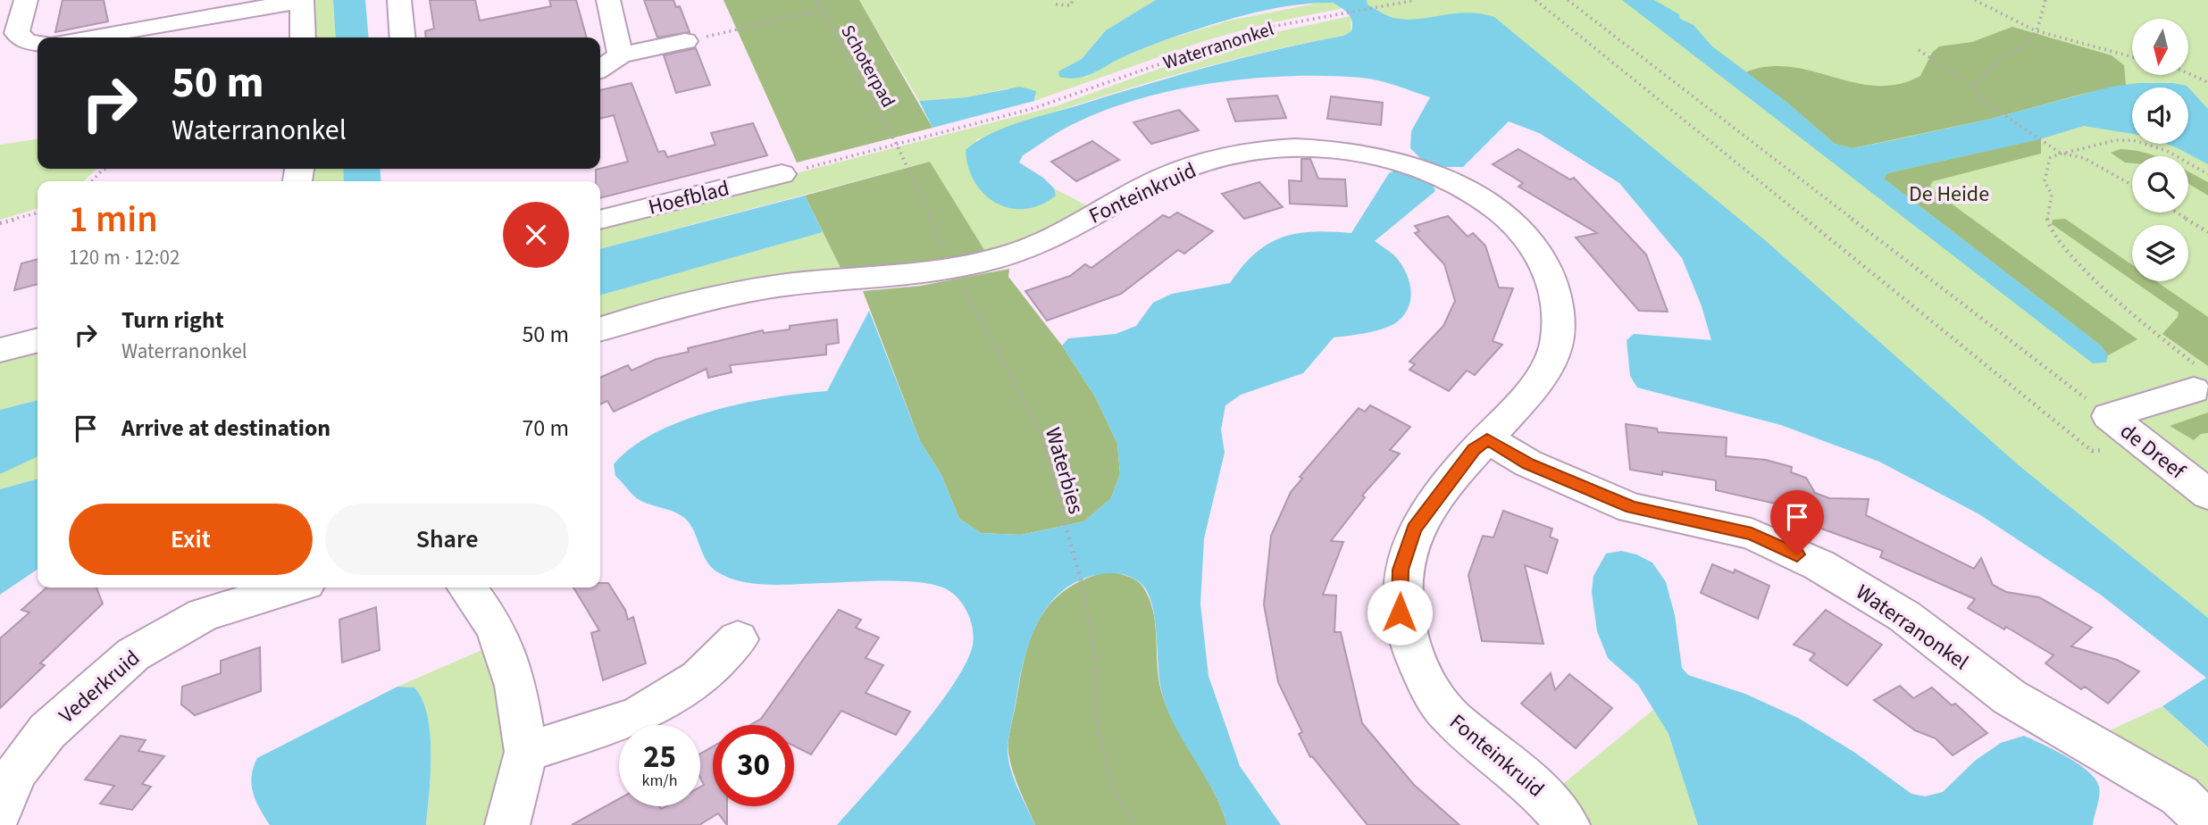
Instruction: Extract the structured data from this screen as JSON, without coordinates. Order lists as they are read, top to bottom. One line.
{"streets":{"street":["Waterranonkel","Fonteinkruid","Hoefblad","de Dreef","Vederkruid"],"path":["Schoterpad","Waterbies"]},"crossings":[["Waterranonkel","Schoterpad"],["Waterranonkel","Fonteinkruid"],["Waterranonkel","Waterbies"],["Schoterpad","Waterbies"],["Fonteinkruid","Waterbies"]],"parks":["De Heide"],"north":"bottom","page":{"turn":["50 m","Waterranonkel"],"heading":["1 min","120 m · 12:02"],"list":[{"name":"Turn right","note":"Waterranonkel","value":"50 m"},{"name":"Arrive at destination","value":"70 m"}],"buttons":["Exit","Share"],"speed":"25 km/h","limit":"30"}}
